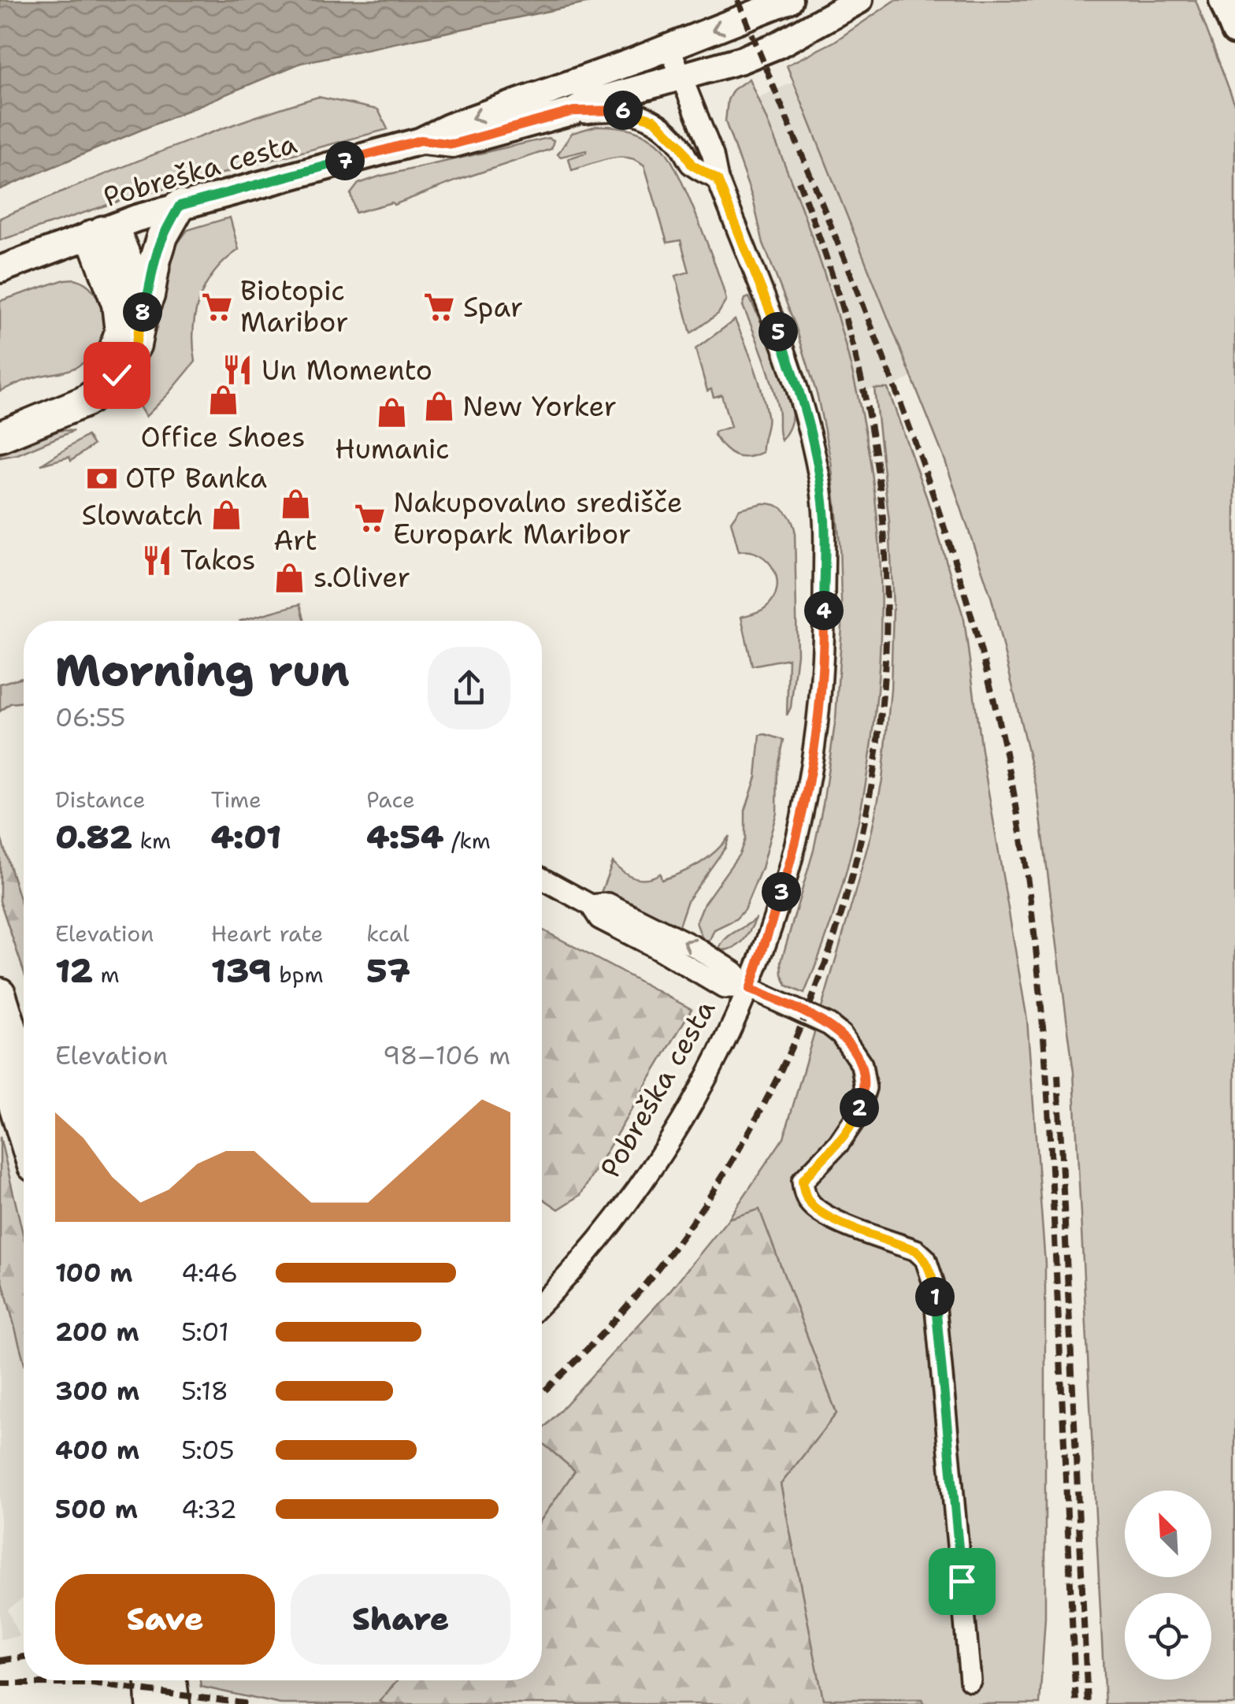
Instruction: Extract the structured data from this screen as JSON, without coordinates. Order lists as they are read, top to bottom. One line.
{"streets":{"street":["Pobreška cesta"]},"places":{"supermarket":["Biotopic Maribor","Spar","Nakupovalno središče Europark Maribor"],"restaurant":["Un Momento","Takos"],"shop":["Office Shoes","New Yorker","Humanic","Art","Slowatch","s.Oliver"],"bank":["OTP Banka"]},"north":"top left","page":{"pins":["6","7","8","5","4","3","2","1"],"heading":["Morning run","06:55"],"stats":[["Distance","0.82 km"],["Time","4:01"],["Pace","4:54 /km"],["Elevation","12 m"],["Heart rate","139 bpm"],["kcal","57"]],"chart":["Elevation","98–106 m"],"list":[{"name":"100 m","note":"4:46"},{"name":"200 m","note":"5:01"},{"name":"300 m","note":"5:18"},{"name":"400 m","note":"5:05"},{"name":"500 m","note":"4:32"}],"buttons":["Save","Share"]}}
